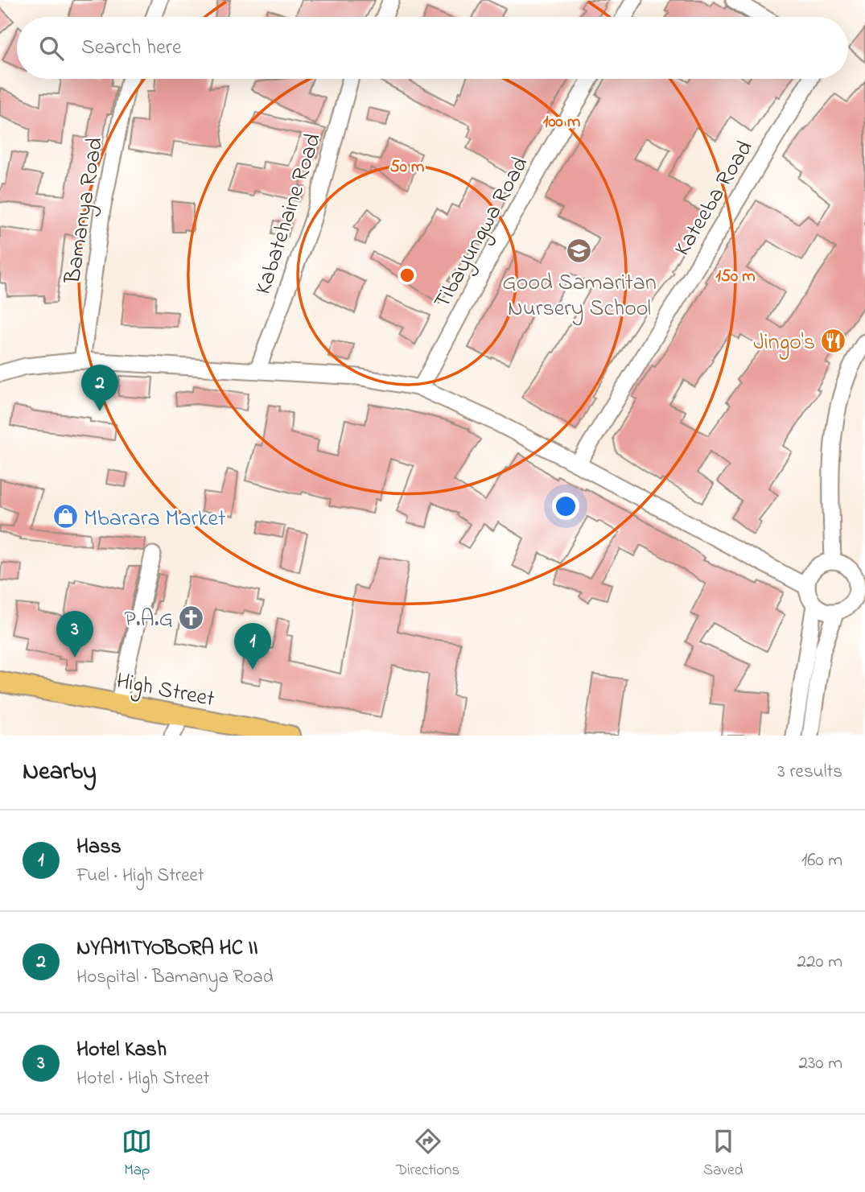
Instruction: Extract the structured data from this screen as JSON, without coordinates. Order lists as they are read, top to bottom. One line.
{"streets":{"main road":["High Street"],"street":["Kateeba Road","Bamanya Road","Kabatehaine Road","Tibayungwa Road"]},"places":{"school or university":["Good Samaritan Nursery School"],"restaurant":["Jingo's"],"shop":["Mbarara Market"],"church":["P.A.G"]},"page":{"search":"Search here","pins":["2","3","1"],"heading":["Nearby","3 results"],"list":[{"mark":"1","name":"Hass","note":"Fuel · High Street","value":"160 m"},{"mark":"2","name":"NYAMITYOBORA HC II","note":"Hospital · Bamanya Road","value":"220 m"},{"mark":"3","name":"Hotel Kash","note":"Hotel · High Street","value":"230 m"}],"nav":["Map","Directions","Saved"]},"rings":["100 m","50 m","150 m"]}
